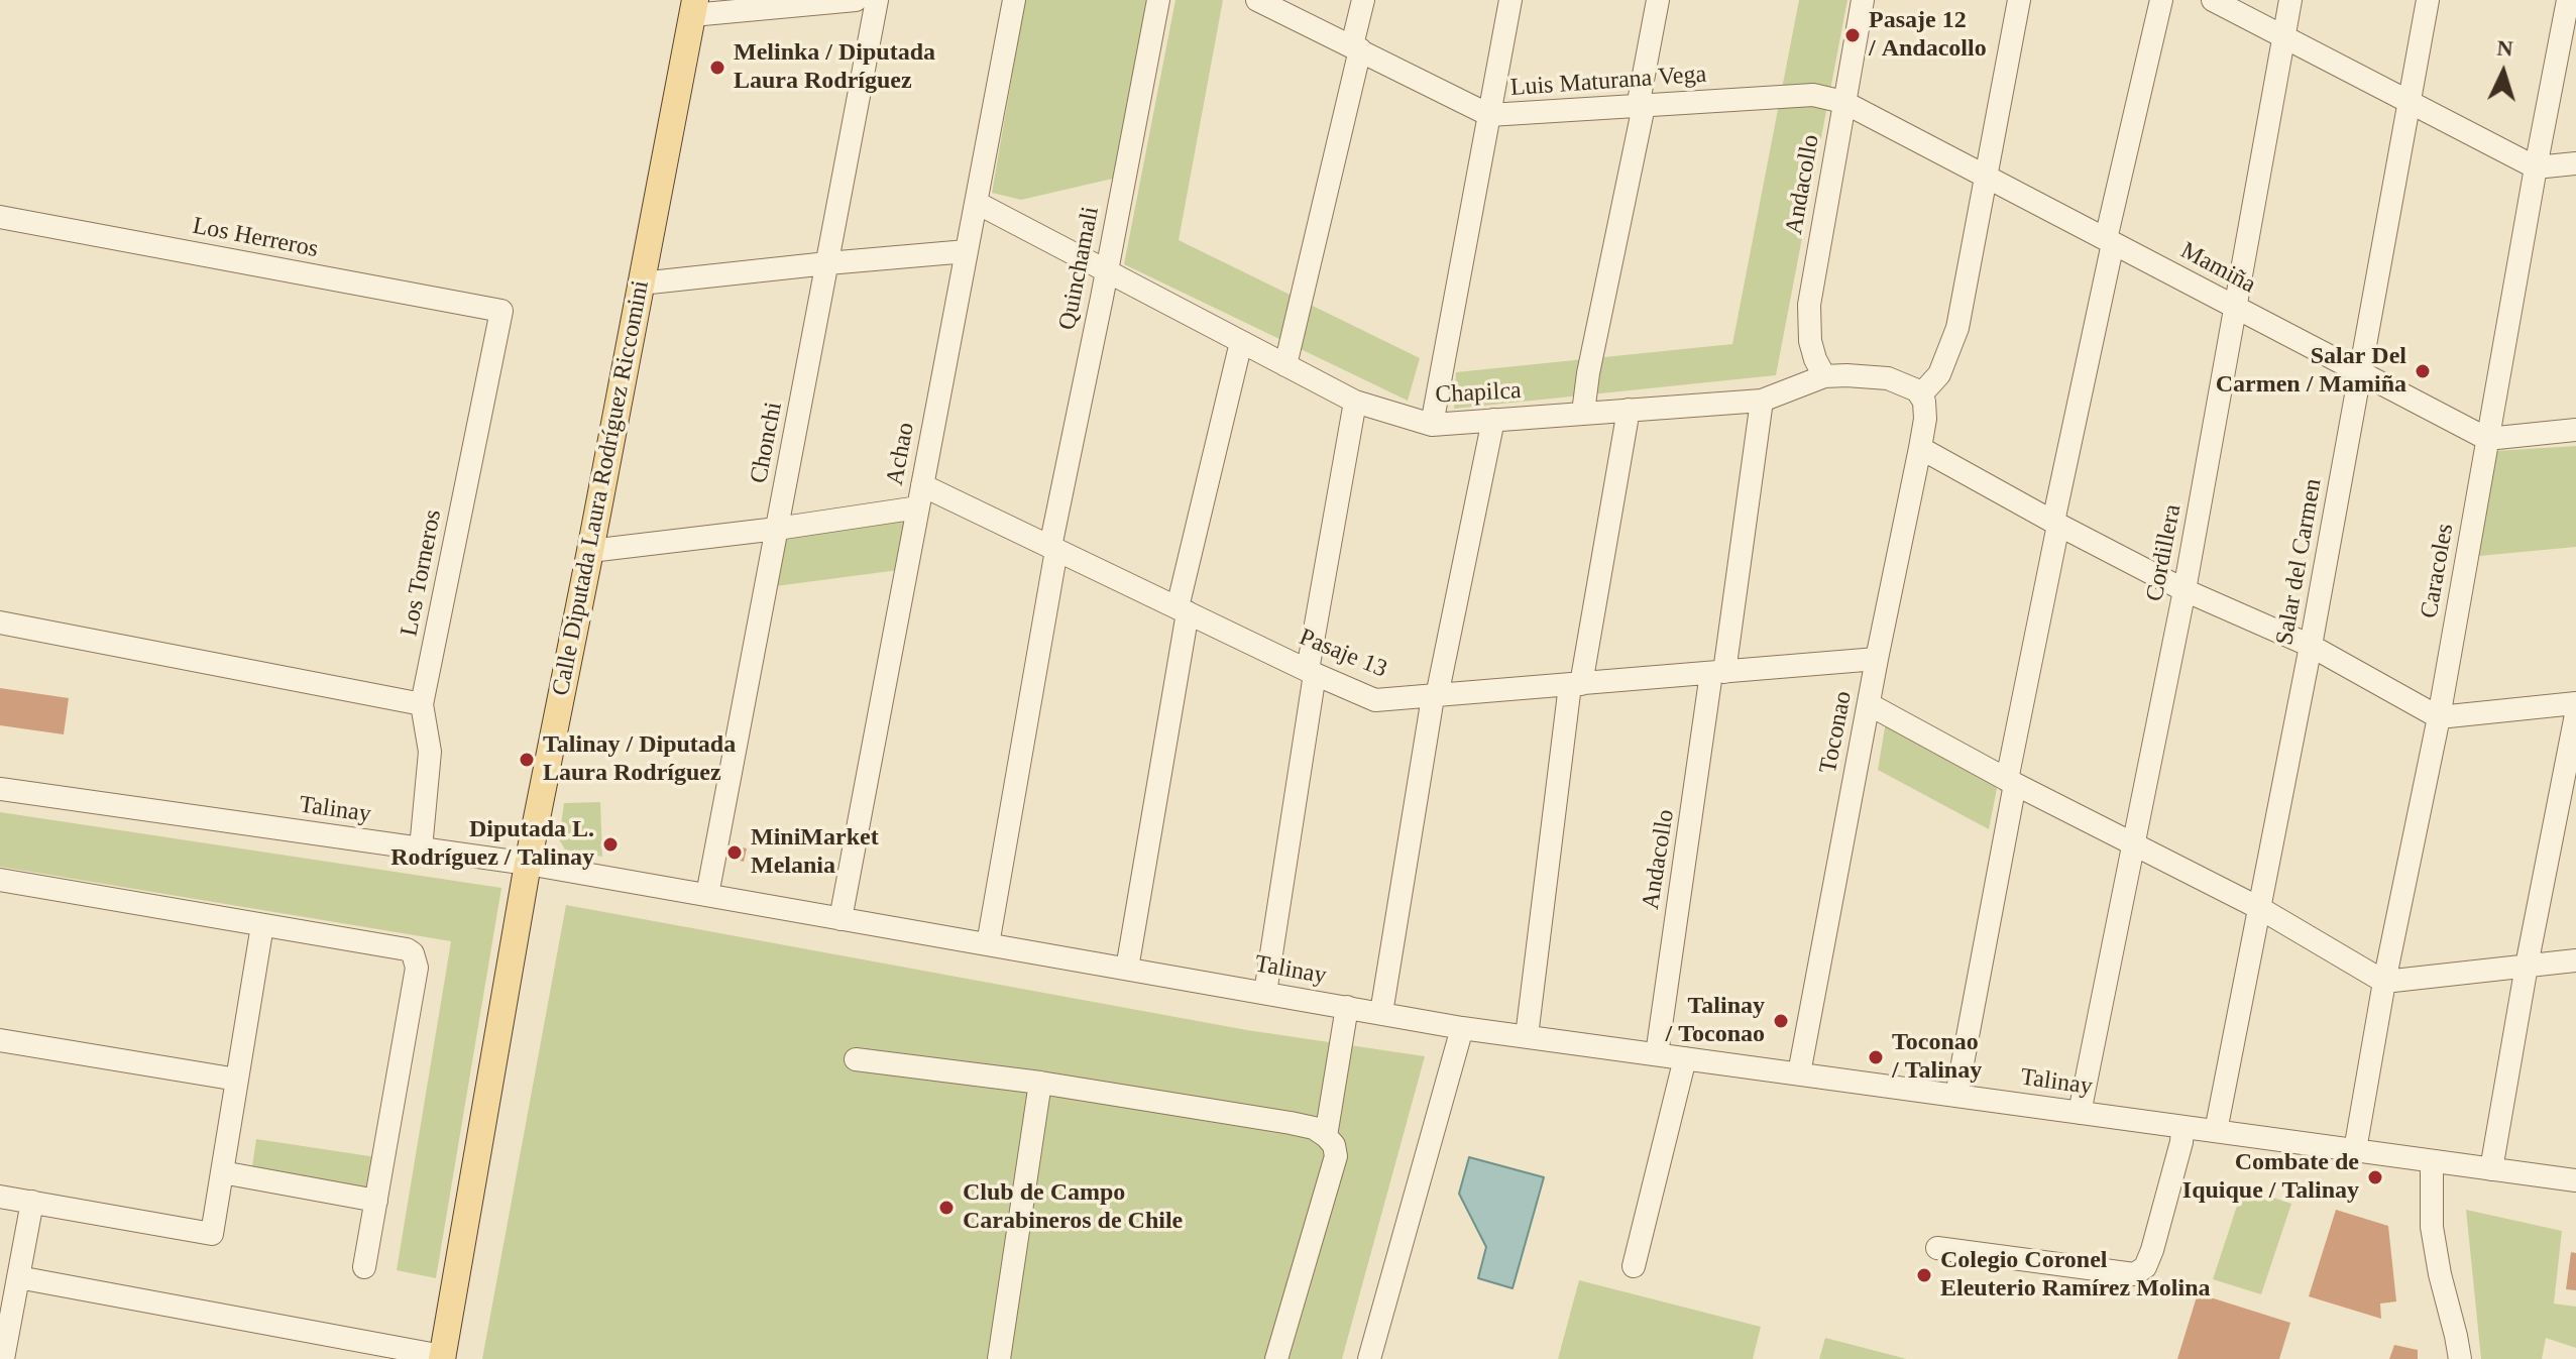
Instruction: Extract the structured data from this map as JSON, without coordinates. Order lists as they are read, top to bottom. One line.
{"streets":{"main road":["Calle Diputada Laura Rodríguez Riccomini"],"street":["Luis Maturana Vega","Andacollo","Los Herreros","Quinchamali","Mamiña","Chapilca","Chonchi","Achao","Cordillera","Salar del Carmen","Caracoles","Los Torneros","Pasaje 13","Toconao","Talinay"]},"crossings":[["Luis Maturana Vega","Andacollo"],["Luis Maturana Vega","Mamiña"],["Andacollo","Mamiña"],["Andacollo","Chapilca"],["Andacollo","Pasaje 13"],["Andacollo","Talinay"],["Los Herreros","Los Torneros"],["Quinchamali","Chapilca"],["Quinchamali","Pasaje 13"],["Quinchamali","Talinay"],["Mamiña","Cordillera"],["Mamiña","Salar del Carmen"],["Mamiña","Caracoles"],["Chapilca","Achao"],["Chapilca","Toconao"],["Chonchi","Talinay"],["Achao","Pasaje 13"],["Achao","Talinay"],["Calle Diputada Laura Rodríguez Riccomini","Talinay"],["Cordillera","Talinay"],["Salar del Carmen","Talinay"],["Caracoles","Talinay"],["Los Torneros","Talinay"],["Pasaje 13","Toconao"],["Toconao","Talinay"]],"places":["Pasaje 12 / Andacollo","Melinka / Diputada Laura Rodríguez","Salar Del Carmen / Mamiña","Talinay / Diputada Laura Rodríguez","Diputada L. Rodríguez / Talinay","MiniMarket Melania","Talinay / Toconao","Toconao / Talinay","Combate de Iquique / Talinay","Club de Campo Carabineros de Chile","Colegio Coronel Eleuterio Ramírez Molina"],"north":"top"}
